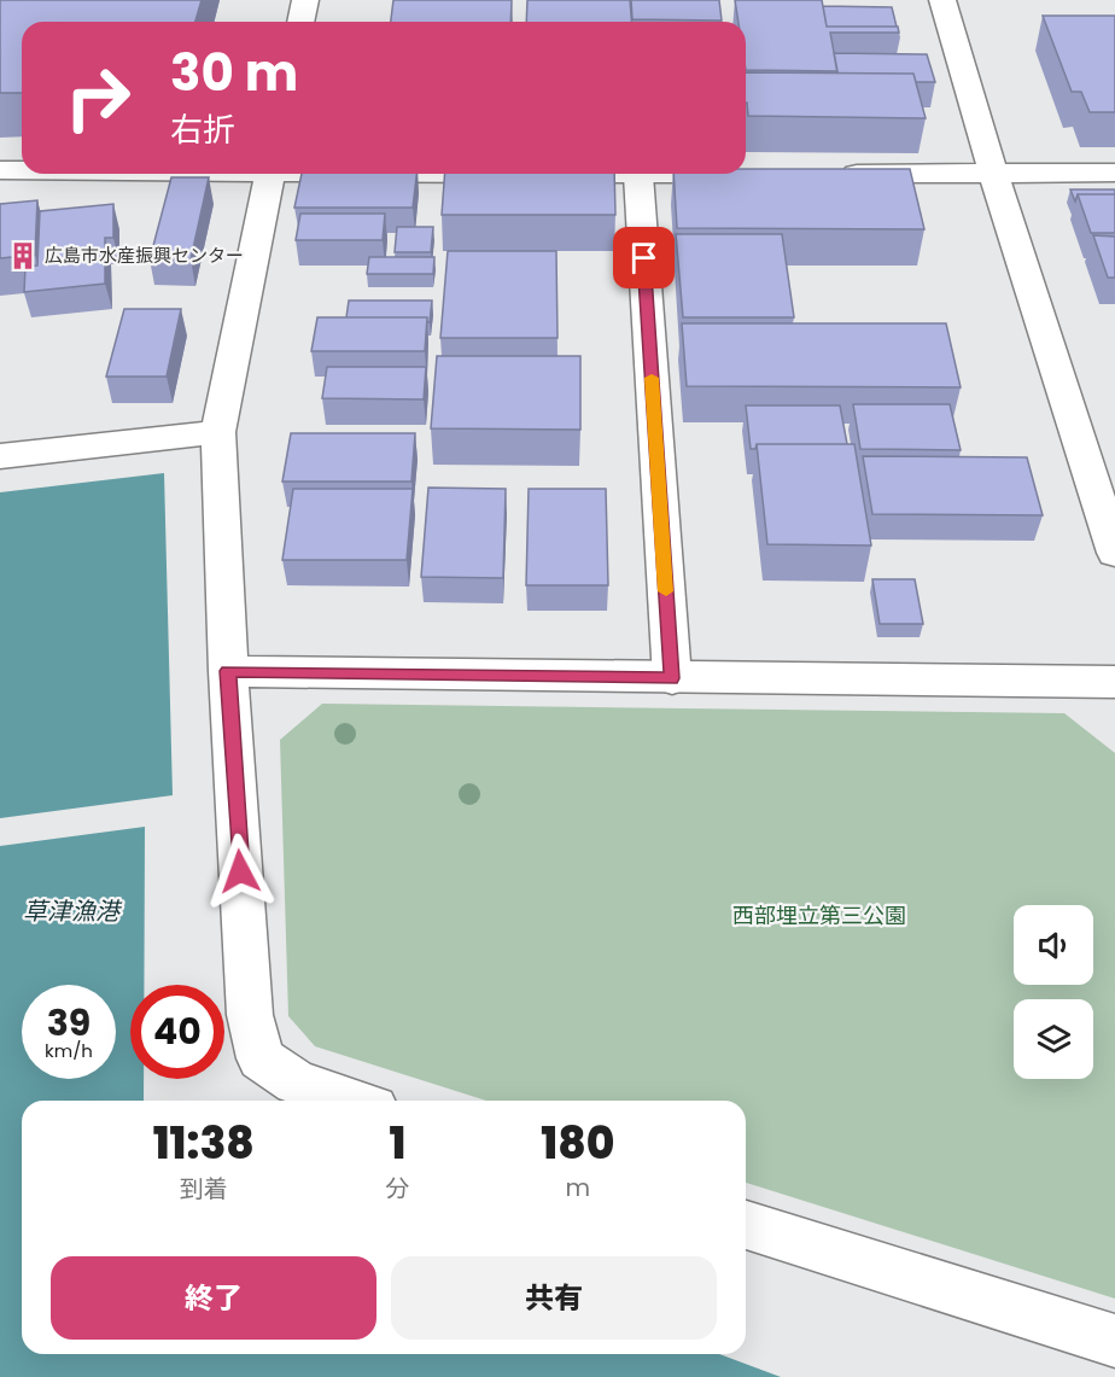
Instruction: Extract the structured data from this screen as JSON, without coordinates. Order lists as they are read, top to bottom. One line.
{"water":["草津漁港"],"parks":["西部埋立第三公園"],"places":{"building":["広島市水産振興センター"]},"page":{"turn":["30 m","右折"],"speed":"39 km/h","limit":"40","eta":["11:38","到着","1","分","180","m"],"buttons":["終了","共有"]}}
